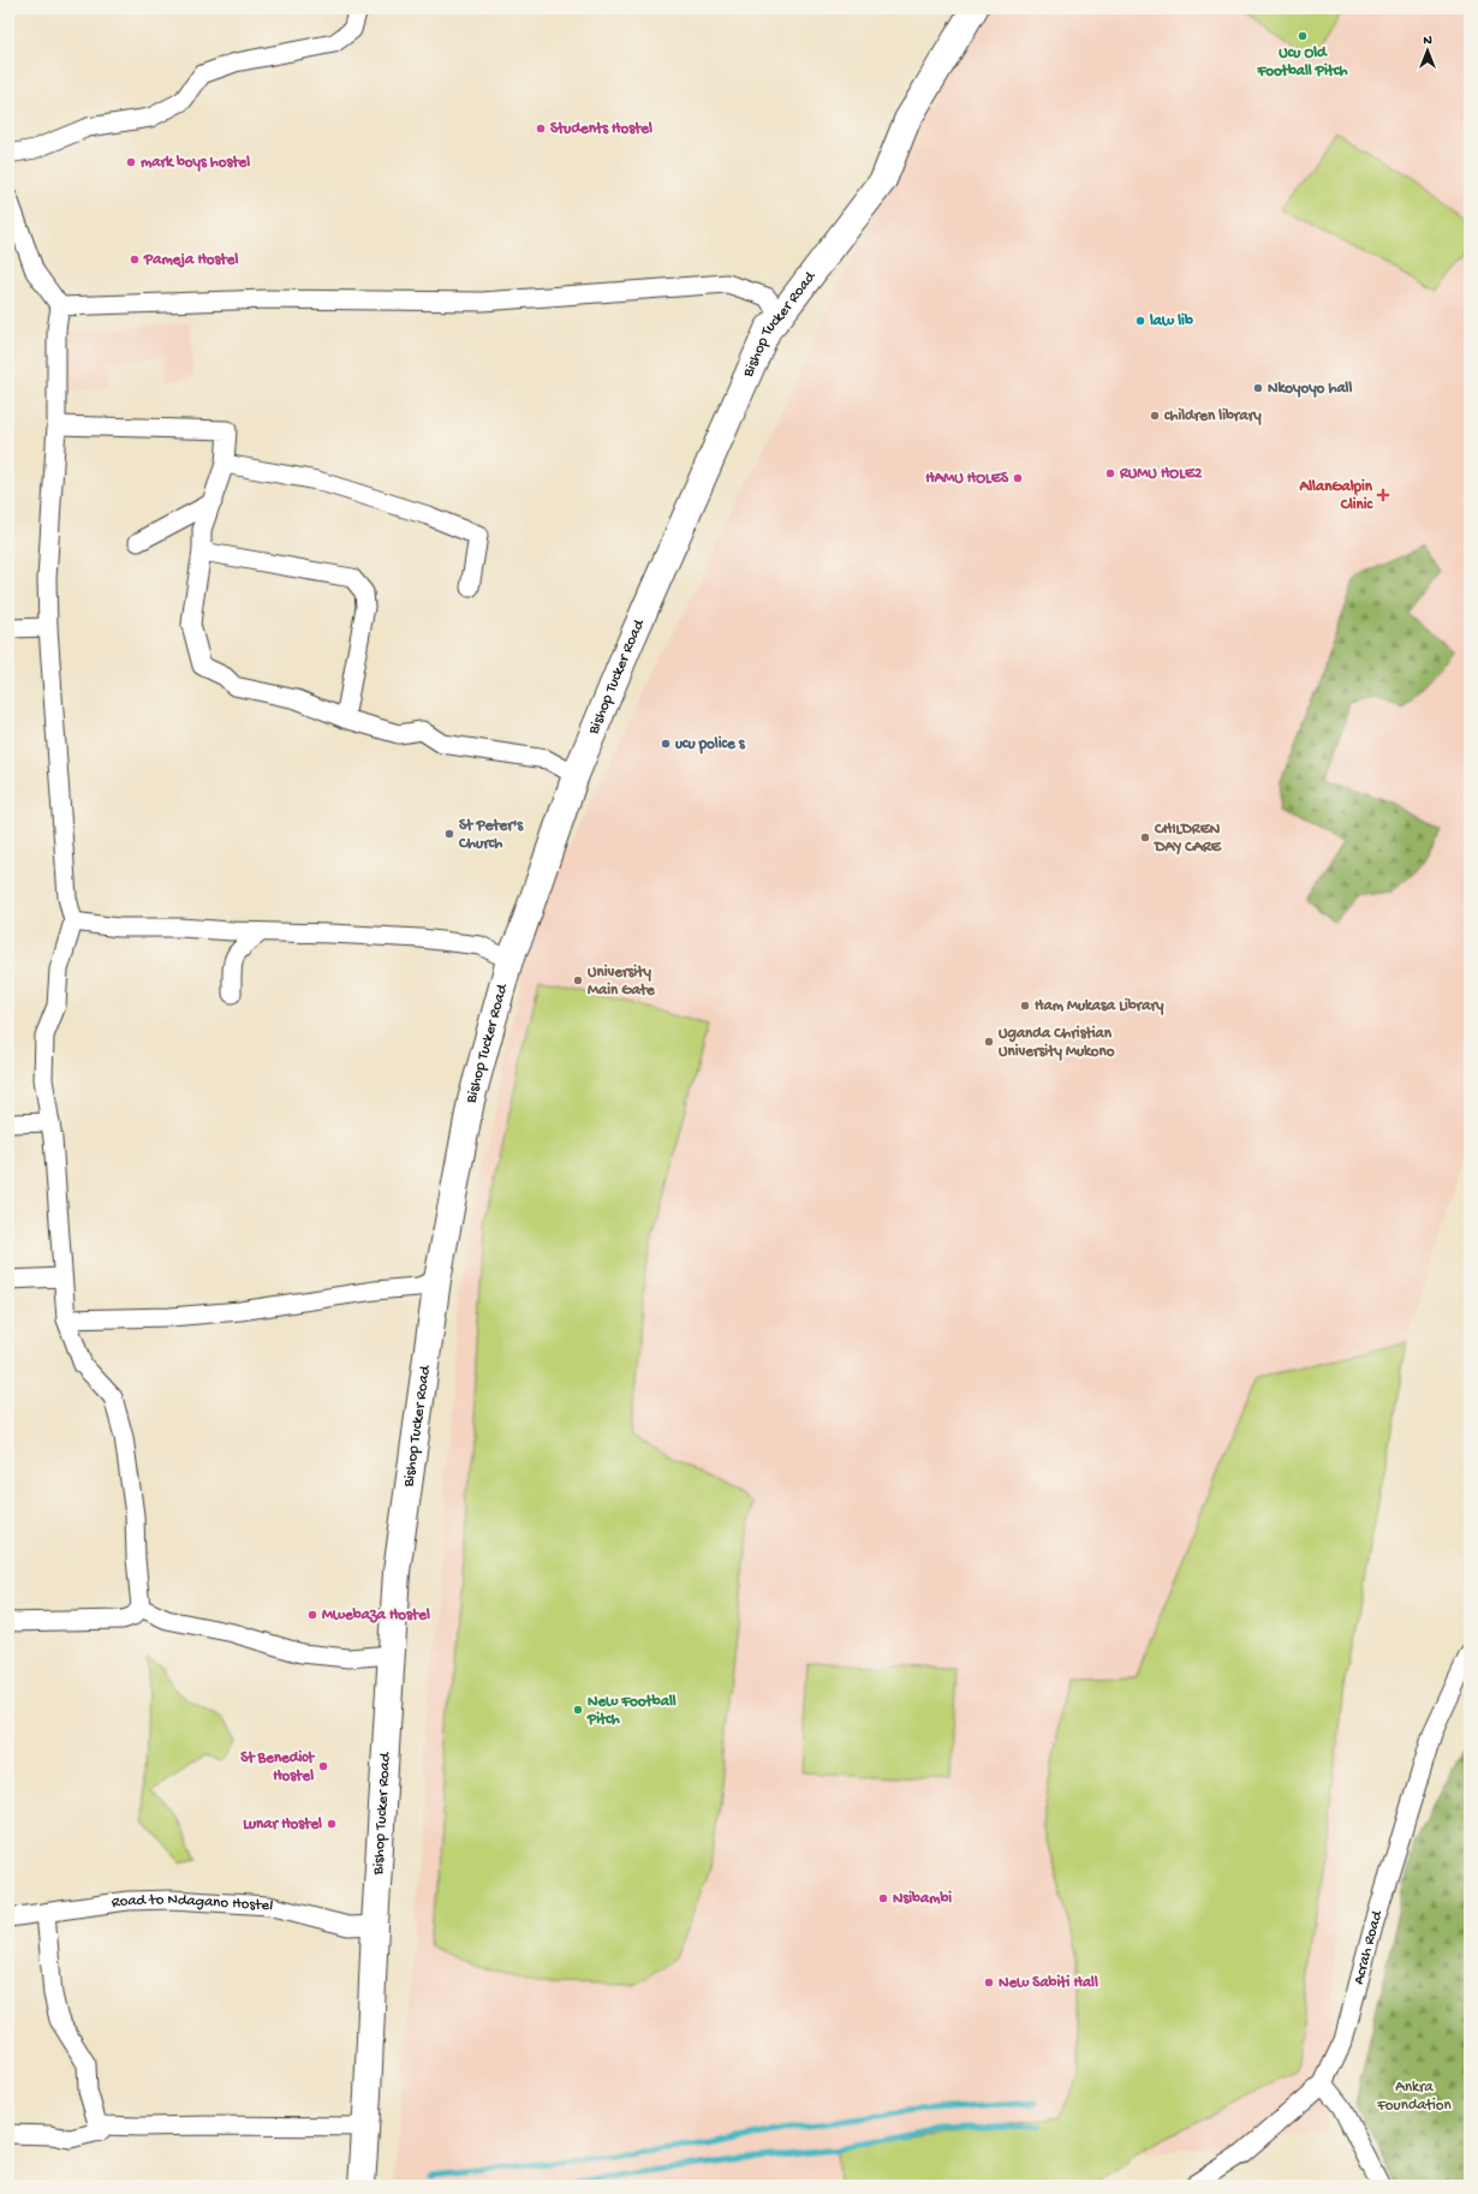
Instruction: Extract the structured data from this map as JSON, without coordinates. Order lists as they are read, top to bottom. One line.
{"streets":{"main road":["Bishop Tucker Road"],"street":["Road to Ndagano Hostel","Acrah Road"]},"crossings":[["Bishop Tucker Road","Road to Ndagano Hostel"]],"parks":["Ankra Foundation"],"places":{"other":["Ucu Old Football Pitch","Students Hostel","mark boys hostel","Pameja Hostel","law lib","Nkoyoyo hall","children library","RUMU HOLE2","HAMU HOLES","ucu police s","St Peter's Church","CHILDREN DAY CARE","University Main Gate","Ham Mukasa Library","Uganda Christian University Mukono","Mwebaza Hostel","New Football Pitch","St Benedict Hostel","Lunar Hostel","Nsibambi","New Sabiti Hall"],"health":["AllanGalpin Clinic"]},"north":"top"}
